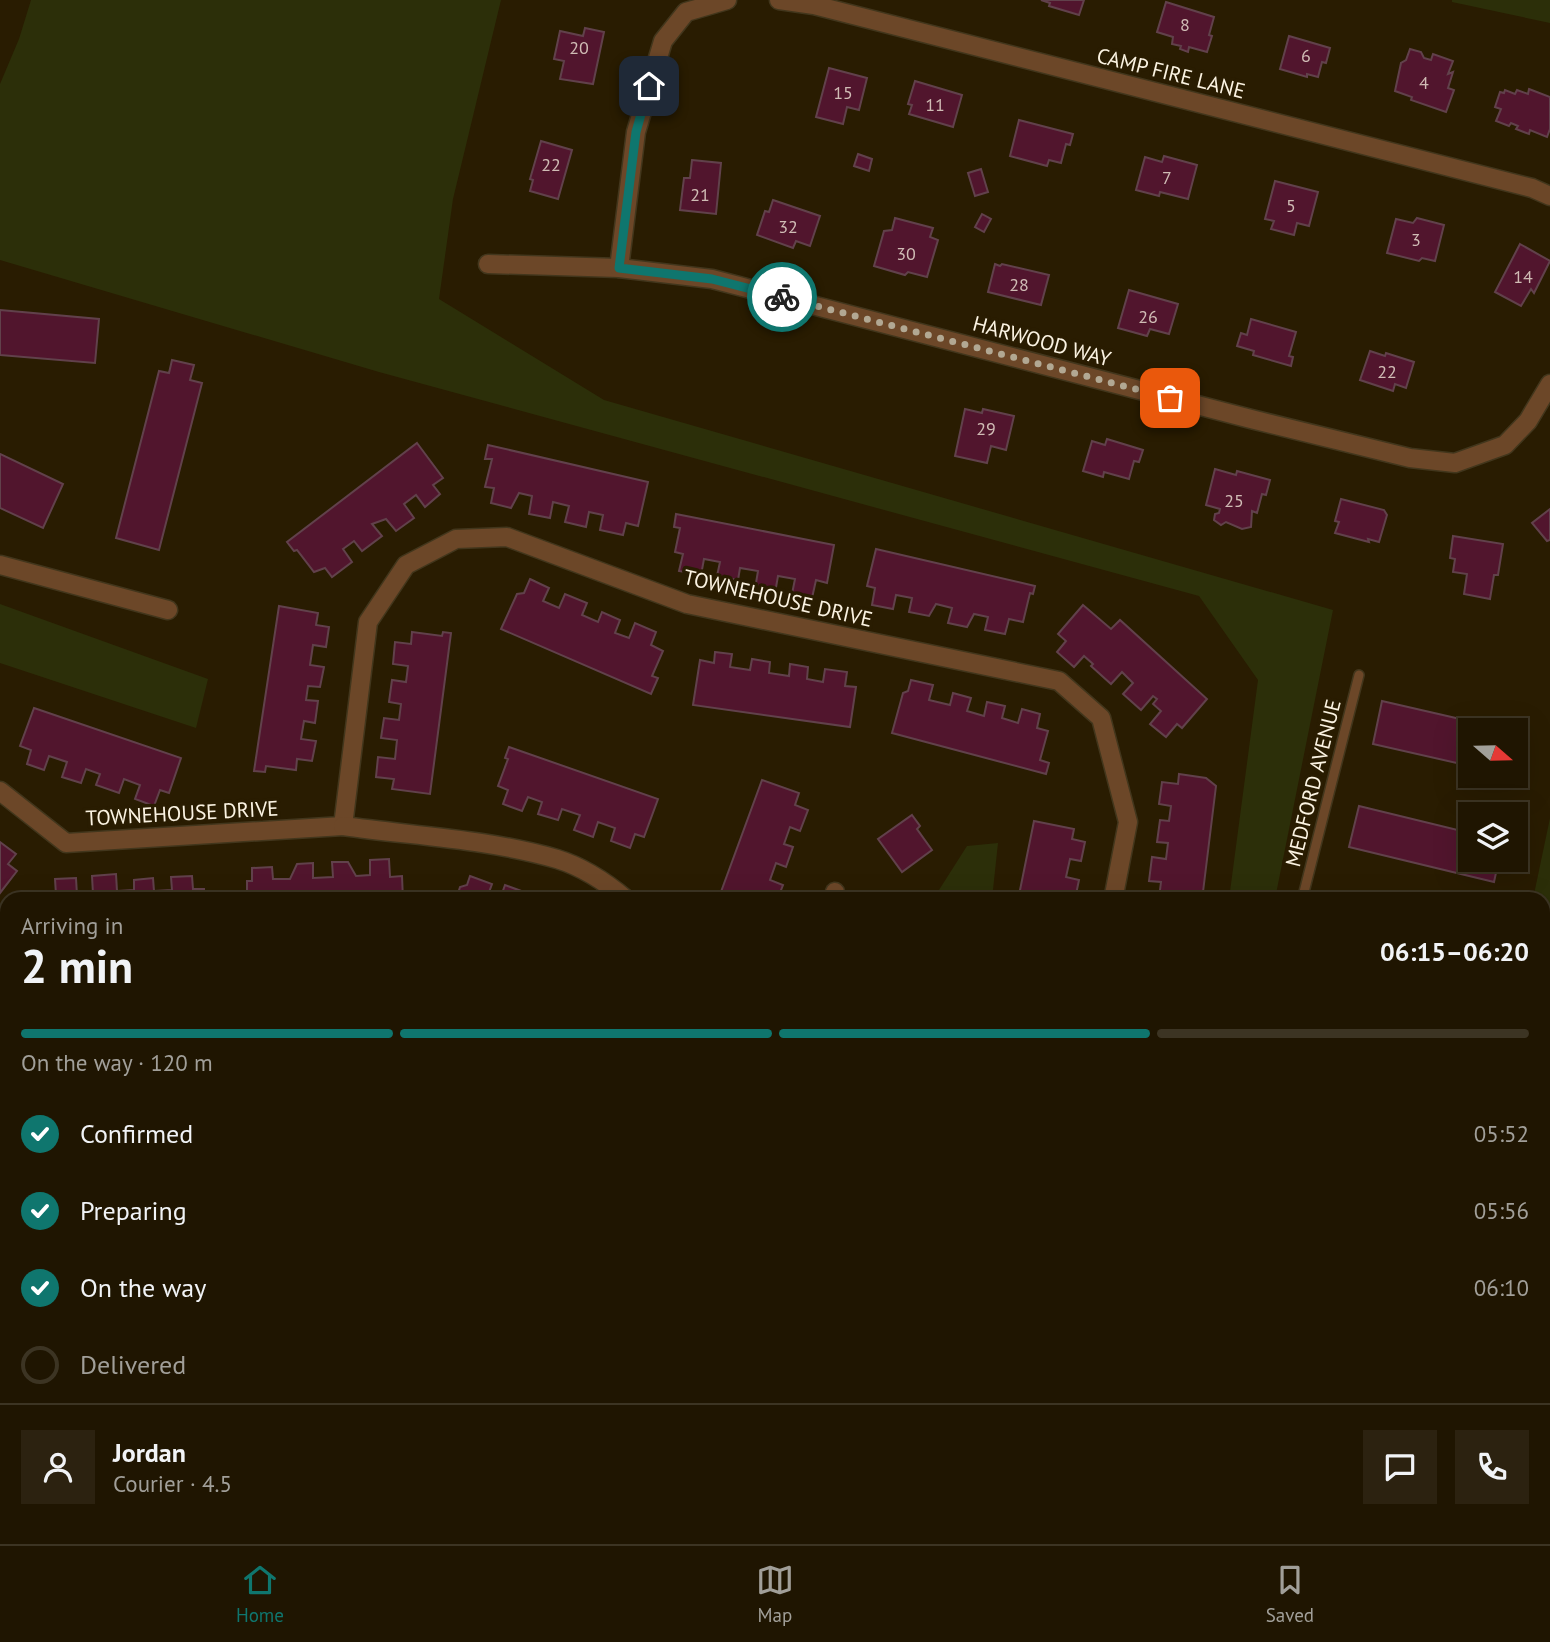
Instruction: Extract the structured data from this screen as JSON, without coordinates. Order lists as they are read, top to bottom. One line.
{"streets":{"street":["CAMP FIRE LANE","HARWOOD WAY","TOWNEHOUSE DRIVE"],"lane":["MEDFORD AVENUE"]},"house_numbers":["8","20","6","4","15","11","22","7","21","5","32","3","30","14","28","26","22","29","25"],"north":"right","page":{"heading":["2 min","Arriving in","06:15–06:20"],"panel":["Jordan","Courier · 4.5"],"bar":"On the way · 120 m","list":[["Confirmed","05:52"],["Preparing","05:56"],["On the way","06:10"],"Delivered"],"tabs":["Home","Map","Saved"]}}
